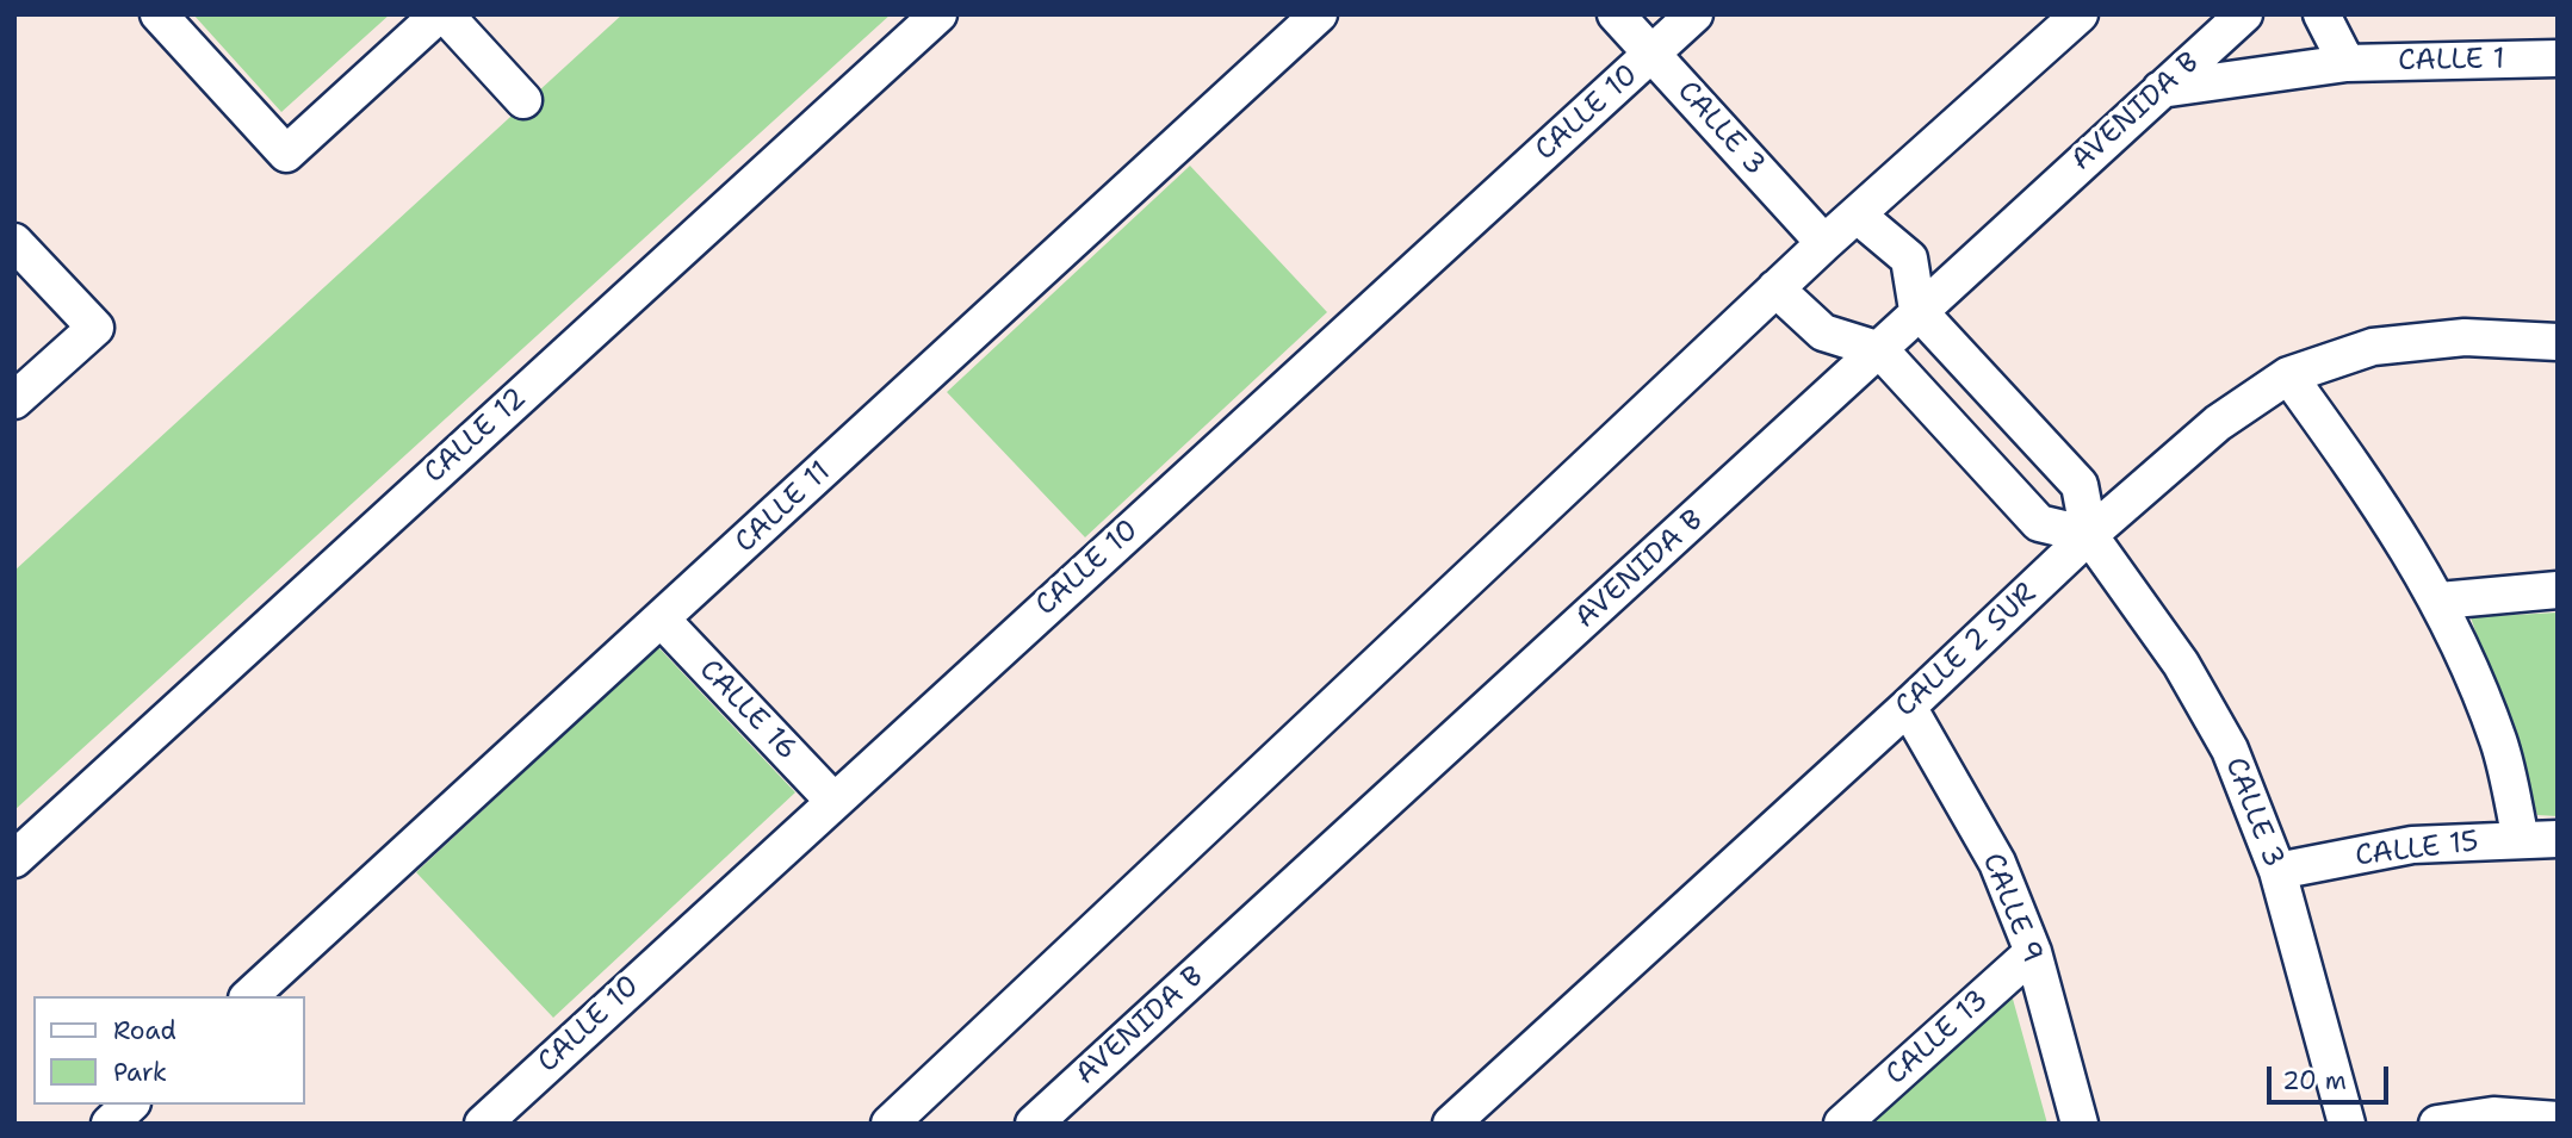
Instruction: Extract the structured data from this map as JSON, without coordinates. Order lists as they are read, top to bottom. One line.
{"streets":{"street":["CALLE 1","AVENIDA B","CALLE 10","CALLE 3","CALLE 12","CALLE 11","CALLE 2 SUR","CALLE 16","CALLE 15","CALLE 9","CALLE 13"]},"crossings":[["CALLE 1","AVENIDA B"],["AVENIDA B","CALLE 3"],["CALLE 10","CALLE 3"],["CALLE 10","CALLE 16"],["CALLE 3","CALLE 2 SUR"],["CALLE 3","CALLE 15"],["CALLE 11","CALLE 16"],["CALLE 2 SUR","CALLE 9"],["CALLE 9","CALLE 13"]],"legend":["Road","Park"],"scale_bar":"20 m"}
